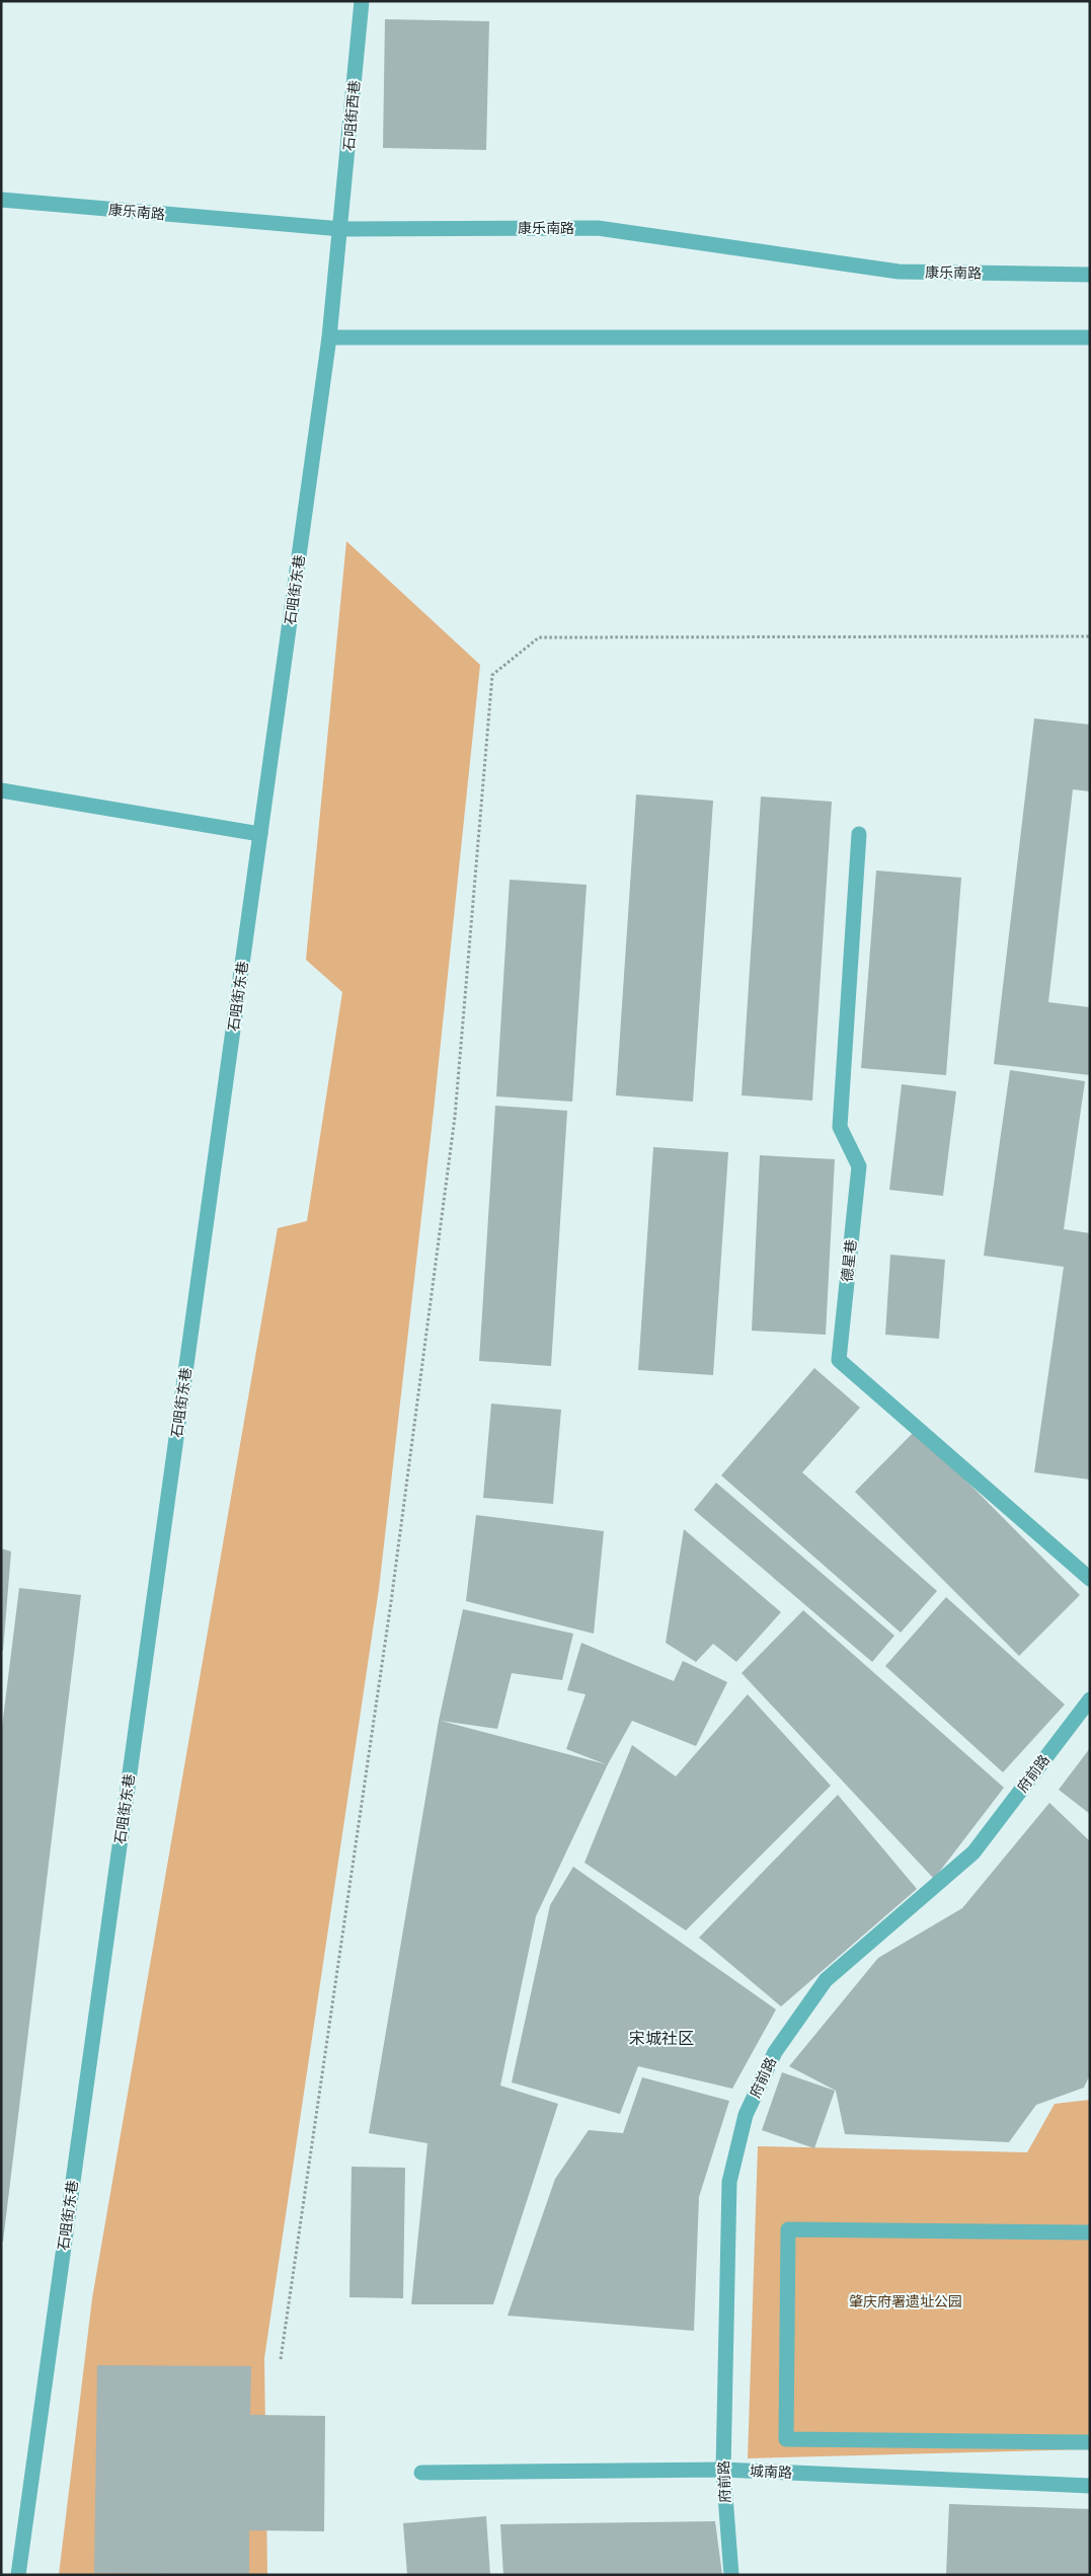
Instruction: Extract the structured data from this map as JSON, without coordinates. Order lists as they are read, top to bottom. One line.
{"streets":{"street":["石咀街西巷","康乐南路","石咀街东巷","德星巷","府前路","城南路"]},"crossings":[["石咀街西巷","康乐南路"],["石咀街西巷","石咀街东巷"],["康乐南路","石咀街东巷"],["府前路","城南路"]],"districts":["宋城社区"],"parks":["肇庆府署遗址公园"]}
